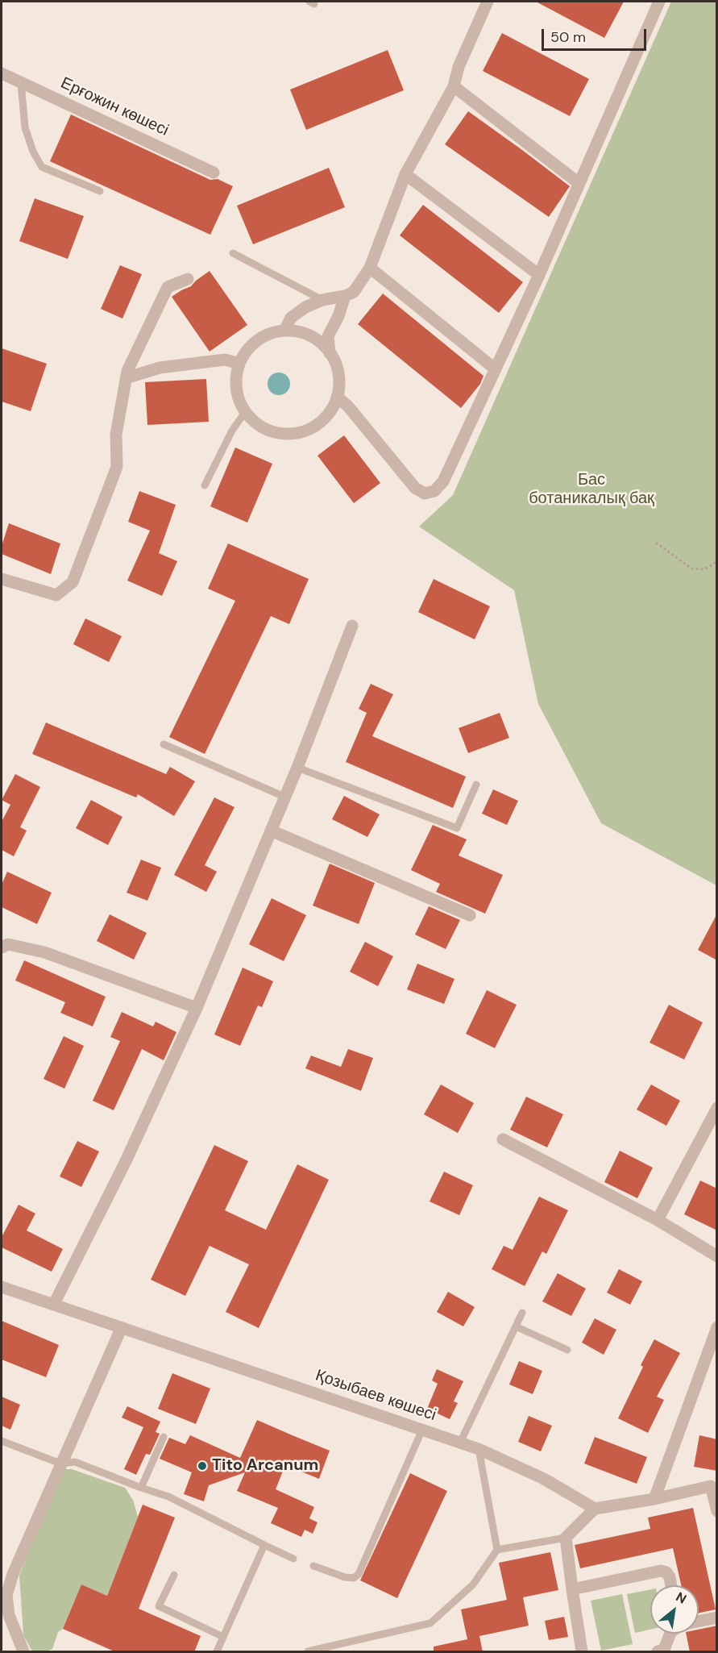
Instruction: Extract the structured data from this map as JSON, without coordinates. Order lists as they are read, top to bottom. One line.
{"streets":{"street":["Ерғожин көшесі","Қозыбаев көшесі"]},"parks":["Бас ботаникалық бақ"],"places":["Tito Arcanum"],"scale_bar":"50 m","north":"top right"}
